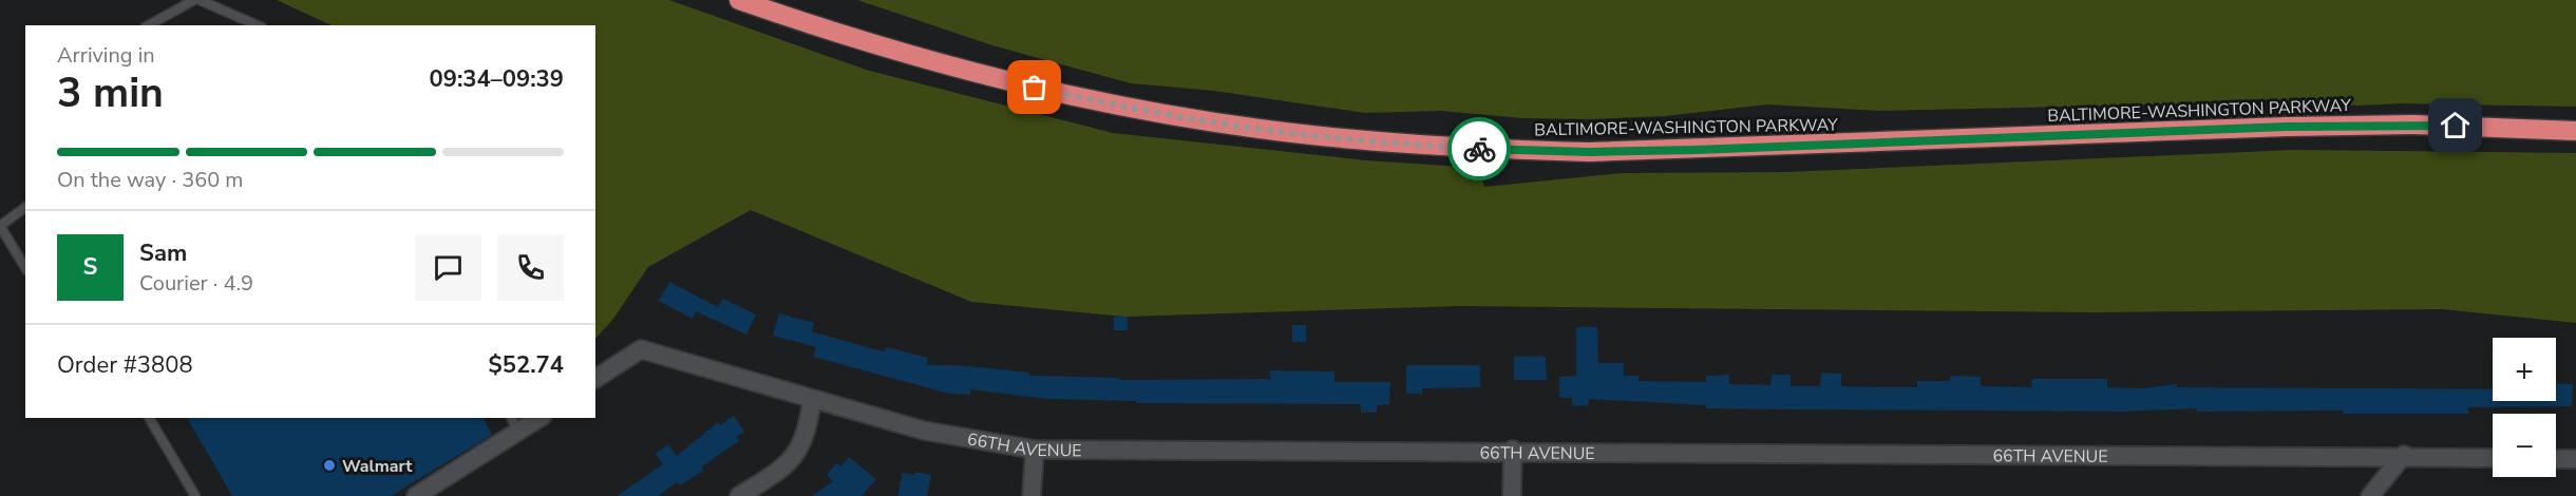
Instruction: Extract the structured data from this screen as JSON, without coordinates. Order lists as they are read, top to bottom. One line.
{"streets":{"highway":["BALTIMORE-WASHINGTON PARKWAY"],"street":["66TH AVENUE"]},"places":["Walmart"],"page":{"heading":["3 min","Arriving in","09:34–09:39"],"panel":["Sam","Courier · 4.9","Order #3808","$52.74"],"bar":"On the way · 360 m","round":"S","map_buttons":["+","−"]}}
